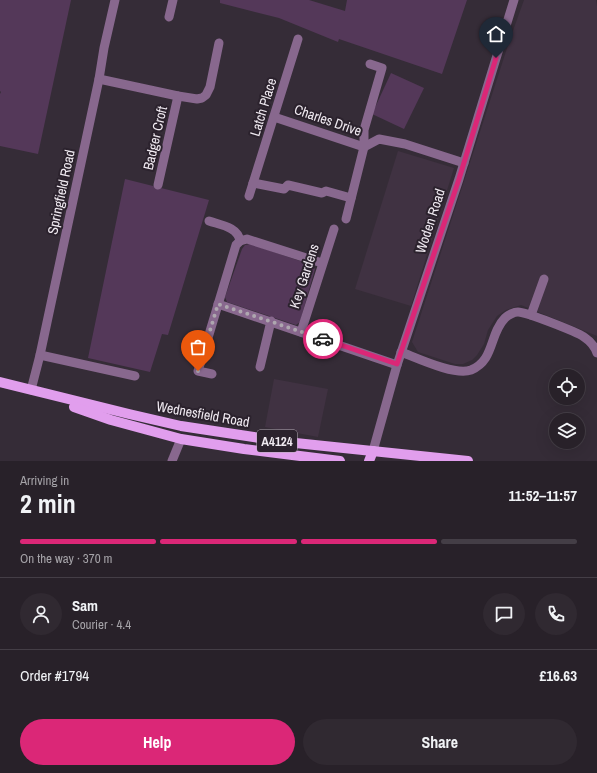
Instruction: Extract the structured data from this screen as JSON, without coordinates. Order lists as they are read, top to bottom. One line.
{"streets":{"main road":["Wednesfield Road","A4124"],"street":["Latch Place","Charles Drive","Badger Croft","Springfield Road","Woden Road","Key Gardens"]},"crossings":[["Latch Place","Charles Drive"],["Charles Drive","Woden Road"],["Springfield Road","Wednesfield Road"],["Woden Road","Wednesfield Road"],["Woden Road","A4124"],["Wednesfield Road","A4124"]],"page":{"heading":["2 min","Arriving in","11:52–11:57"],"panel":["Sam","Courier · 4.4","Order #1794","£16.63"],"bar":"On the way · 370 m","buttons":["Help","Share"]}}
